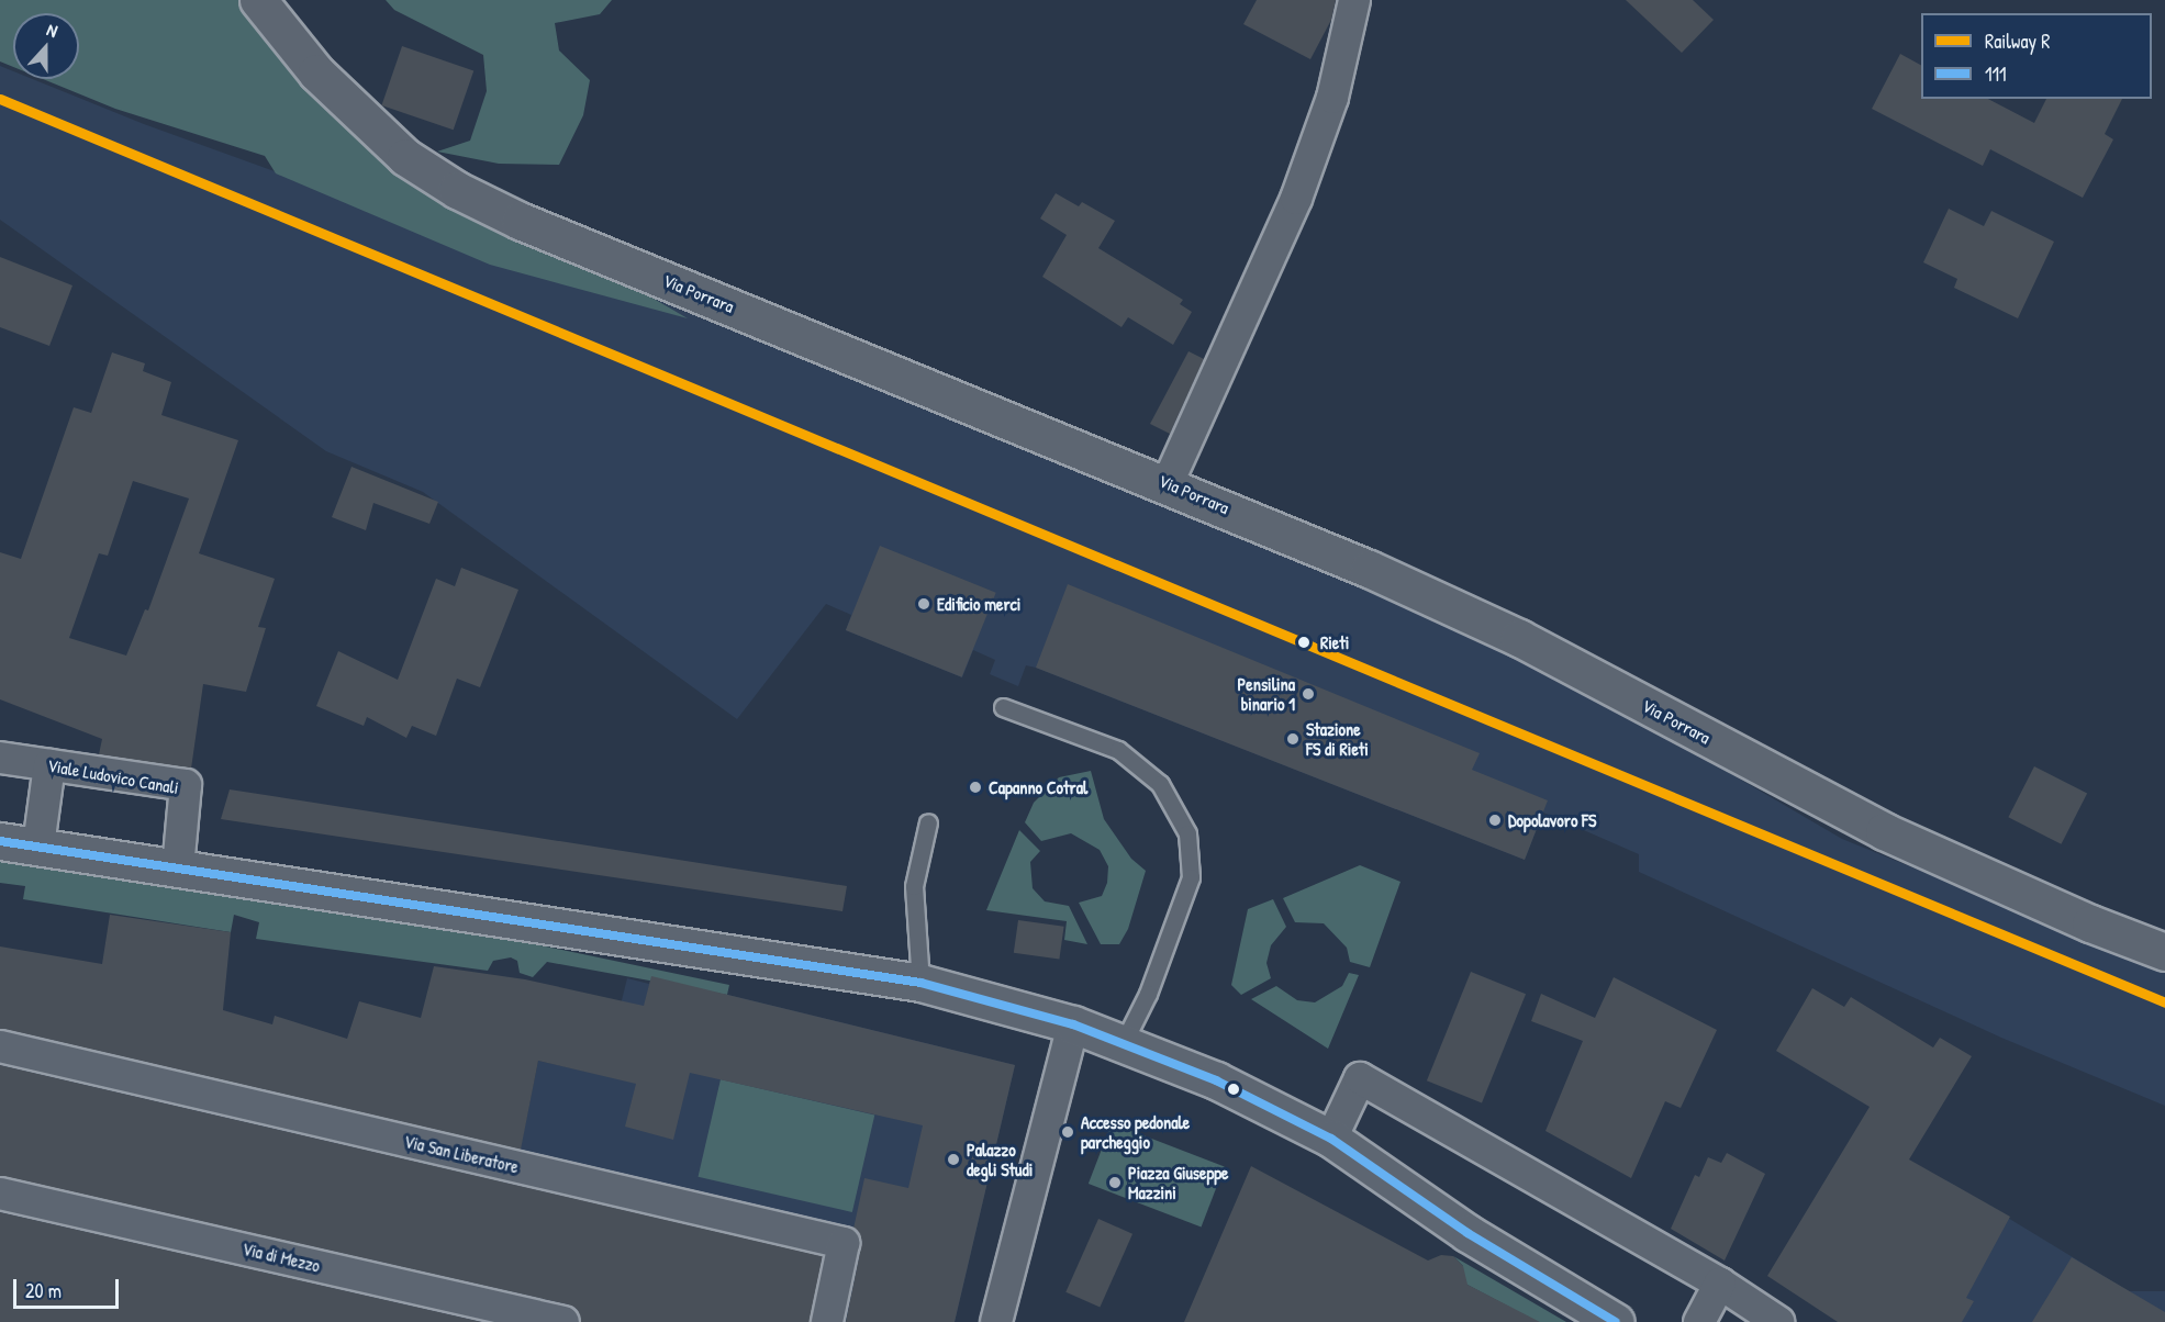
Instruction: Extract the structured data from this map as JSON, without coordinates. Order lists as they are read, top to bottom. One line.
{"streets":{"street":["Via Porrara","Viale Ludovico Canali","Via San Liberatore","Via di Mezzo"]},"places":["Edificio merci","Rieti","Pensilina binario 1","Stazione FS di Rieti","Capanno Cotral","Dopolavoro FS","Accesso pedonale parcheggio","Palazzo degli Studi","Piazza Giuseppe Mazzini"],"lines":["rail line R","transit line 111"],"legend":["Railway R","111"],"scale_bar":"20 m","north":"top"}
